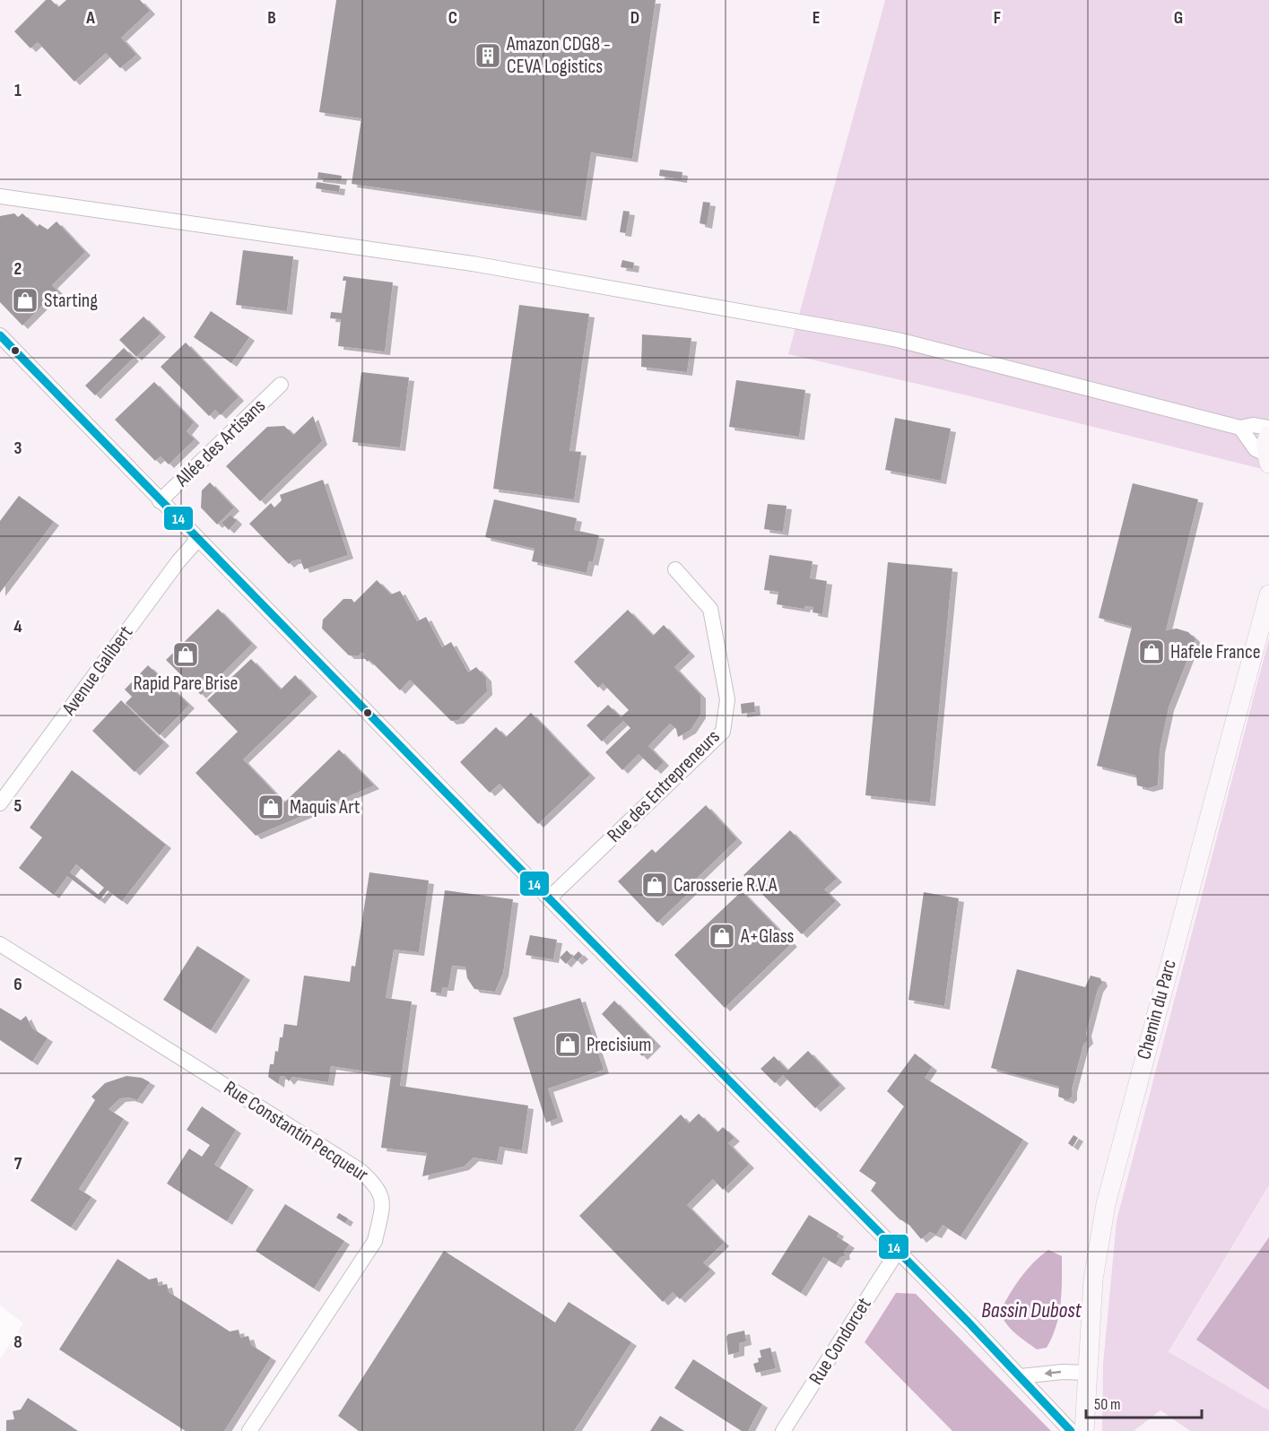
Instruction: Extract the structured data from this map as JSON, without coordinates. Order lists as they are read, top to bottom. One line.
{"streets":{"main road":["Chemin du Parc"],"street":["Allée des Artisans","Avenue Galibert","Rue des Entrepreneurs","Rue Constantin Pecqueur","Rue Condorcet"]},"water":["Bassin Dubost"],"places":{"building":["Amazon CDG8 - CEVA Logistics"],"shop":["Starting","Hafele France","Rapid Pare Brise","Maquis Art","Carosserie R.V.A","A+Glass","Precisium"]},"lines":["transit line 14"],"scale_bar":"50 m","grid":{"columns":["A","B","C","D","E","F","G"],"rows":["1","2","3","4","5","6","7","8"]}}
